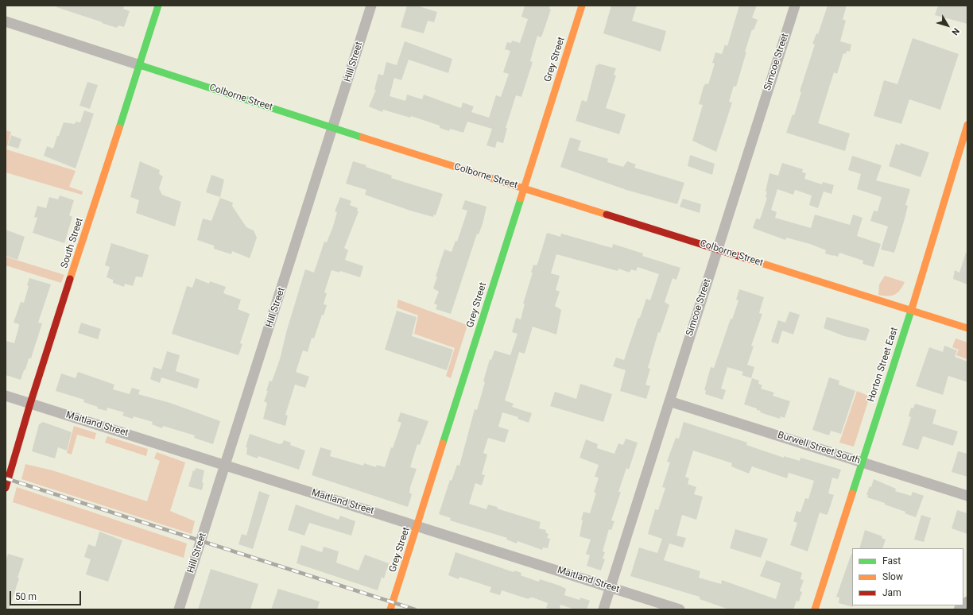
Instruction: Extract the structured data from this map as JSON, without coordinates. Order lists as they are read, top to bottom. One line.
{"streets":{"street":["Grey Street","Hill Street","Simcoe Street","Colborne Street","South Street","Horton Street East","Maitland Street","Burwell Street South"]},"crossings":[["Grey Street","Colborne Street"],["Grey Street","Maitland Street"],["Hill Street","Colborne Street"],["Hill Street","Maitland Street"],["Simcoe Street","Colborne Street"],["Simcoe Street","Maitland Street"],["Simcoe Street","Burwell Street South"],["Colborne Street","South Street"],["Colborne Street","Horton Street East"],["South Street","Maitland Street"],["Horton Street East","Burwell Street South"]],"legend":["Fast","Slow","Jam"],"scale_bar":"50 m","north":"bottom right"}
